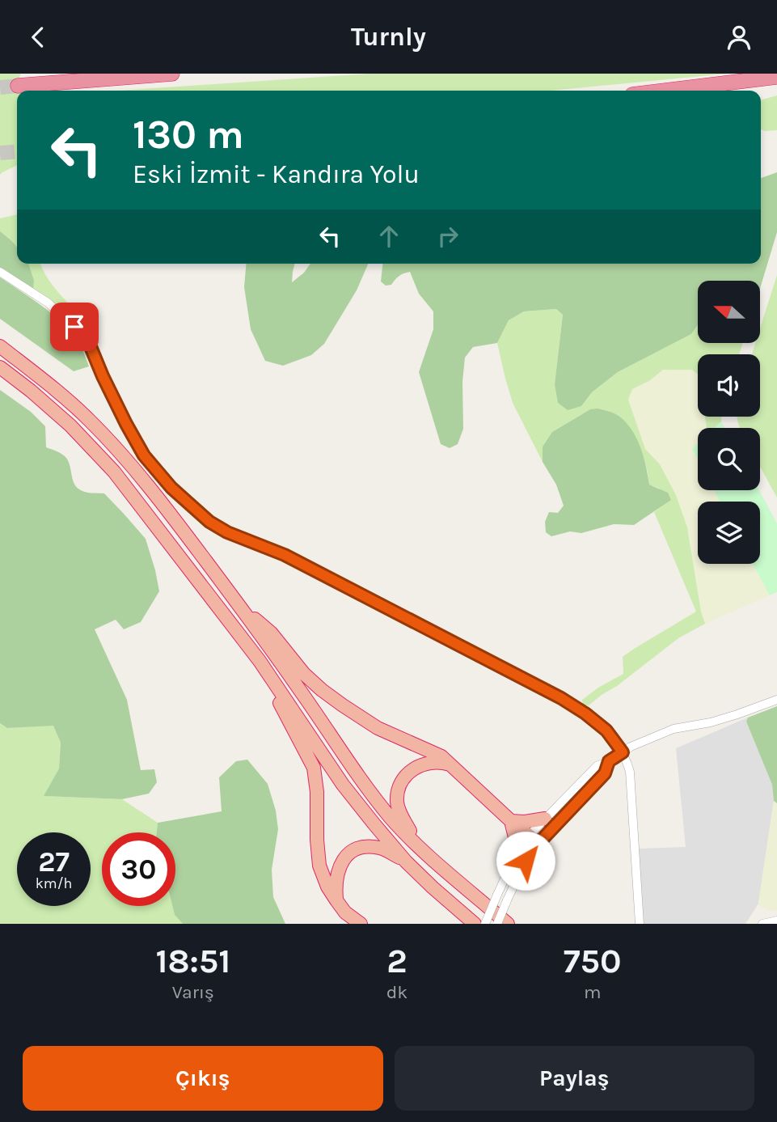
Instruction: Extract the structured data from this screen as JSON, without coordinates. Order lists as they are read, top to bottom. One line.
{"north":"left","page":{"header":"Turnly","turn":["130 m","Eski İzmit - Kandıra Yolu"],"speed":"27 km/h","limit":"30","eta":["18:51","Varış","2","dk","750","m"],"buttons":["Çıkış","Paylaş"]}}
